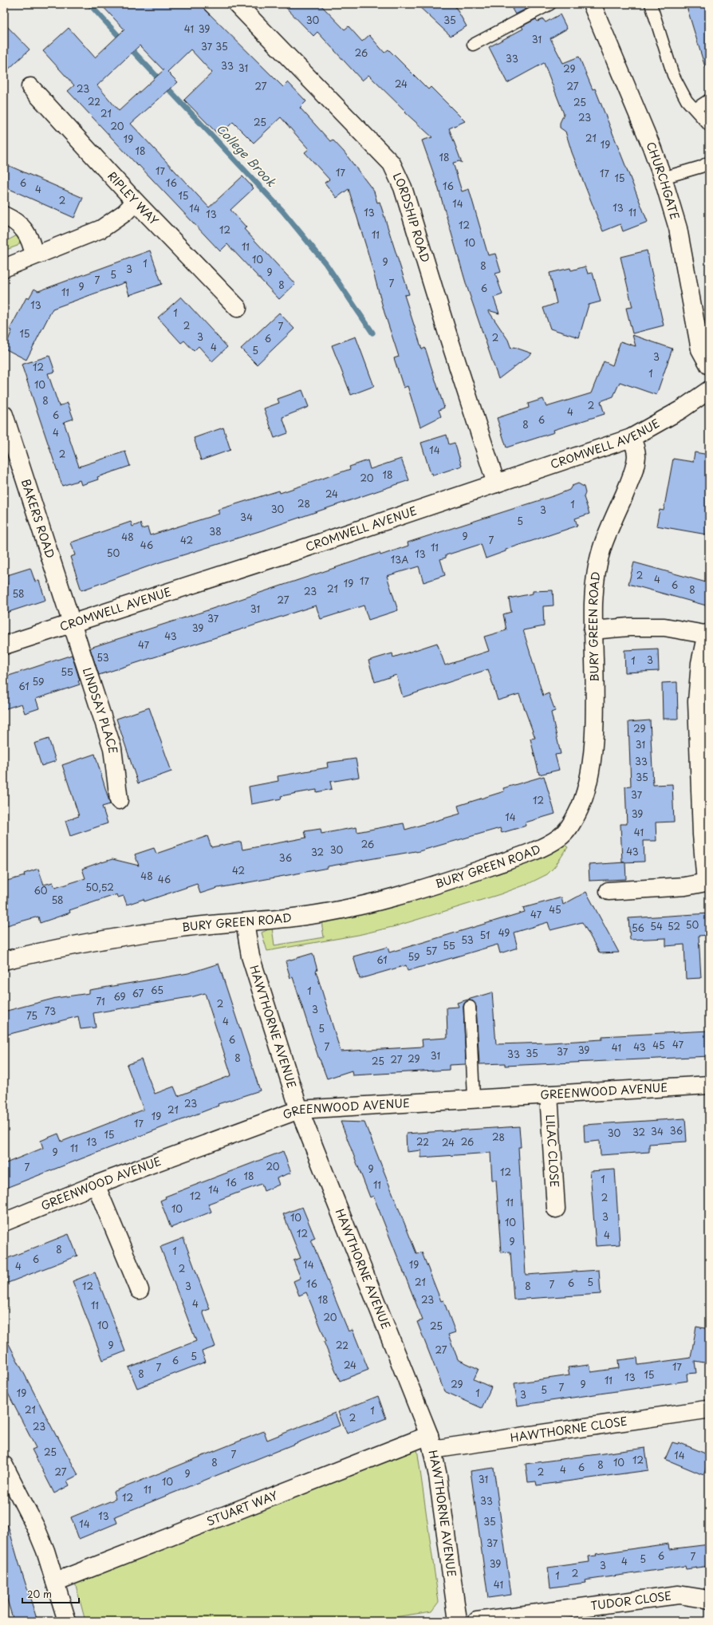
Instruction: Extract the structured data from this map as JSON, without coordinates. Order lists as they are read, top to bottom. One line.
{"streets":{"street":["CHURCHGATE","RIPLEY WAY","LORDSHIP ROAD","CROMWELL AVENUE","BAKERS ROAD","BURY GREEN ROAD","LINDSAY PLACE","HAWTHORNE AVENUE","GREENWOOD AVENUE","LILAC CLOSE","HAWTHORNE CLOSE","STUART WAY","TUDOR CLOSE"]},"crossings":[["LORDSHIP ROAD","CROMWELL AVENUE"],["CROMWELL AVENUE","BAKERS ROAD"],["CROMWELL AVENUE","BURY GREEN ROAD"],["CROMWELL AVENUE","LINDSAY PLACE"],["BAKERS ROAD","LINDSAY PLACE"],["BURY GREEN ROAD","HAWTHORNE AVENUE"],["HAWTHORNE AVENUE","GREENWOOD AVENUE"],["HAWTHORNE AVENUE","HAWTHORNE CLOSE"],["HAWTHORNE AVENUE","STUART WAY"],["GREENWOOD AVENUE","LILAC CLOSE"],["HAWTHORNE CLOSE","STUART WAY"]],"water":["College Brook"],"house_numbers":["30","35","41","39","31","37","35","26","33","33","31","29","24","27","27","23","22","25","21","23","25","20","21","19","19","18","18","17","17","17","15","6","16","16","4","15","2","14","13","14","13","11","13","12","12","11","10","11","10","9","1","8","3","9","5","7","7","8","9","6","11","13","1","2","7","15","3","2","6","4","5","3","12","1","10","8","2","4","6","6","8","4","14","2","18","20","24","28","1","30","3","34","5","38","9","48","42","7","46","11","50","13","13A","2","4","17","19","6","21","8","23","58","27","31","37","39","43","47","53","3","1","55","59","61","29","31","33","35","37","12","39","14","41","26","30","43","32","36","42","48","46","50,52","60","58","45","47","50","54","52","56","49","51","53","55","57","59","61","65","1","67","69","71","2","3","73","75","4","5","6","47","45","7","43","41","39","37","35","33","31","8","29","27","25","23","21","19","17","36","34","32","30","15","28","13","22","26","24","11","9","20","7","9","12","18","1","16","11","14","12","2","11","10","3","10","10","12","4","9","8","1","6","14","19","4","2","21","5","6","16","7","12","3","8","18","23","4","11","20","10","25","9","22","27","5","6","24","17","7","8","15","13","11","29","9","7","5","19","1","3","21","1","2","23","25","7","14","12","8","10","8","6","4","27","2","9","31","10","11","12","33","13","35","14","37","6","7","5","4","39","3","2","1","41"],"scale_bar":"20 m"}
